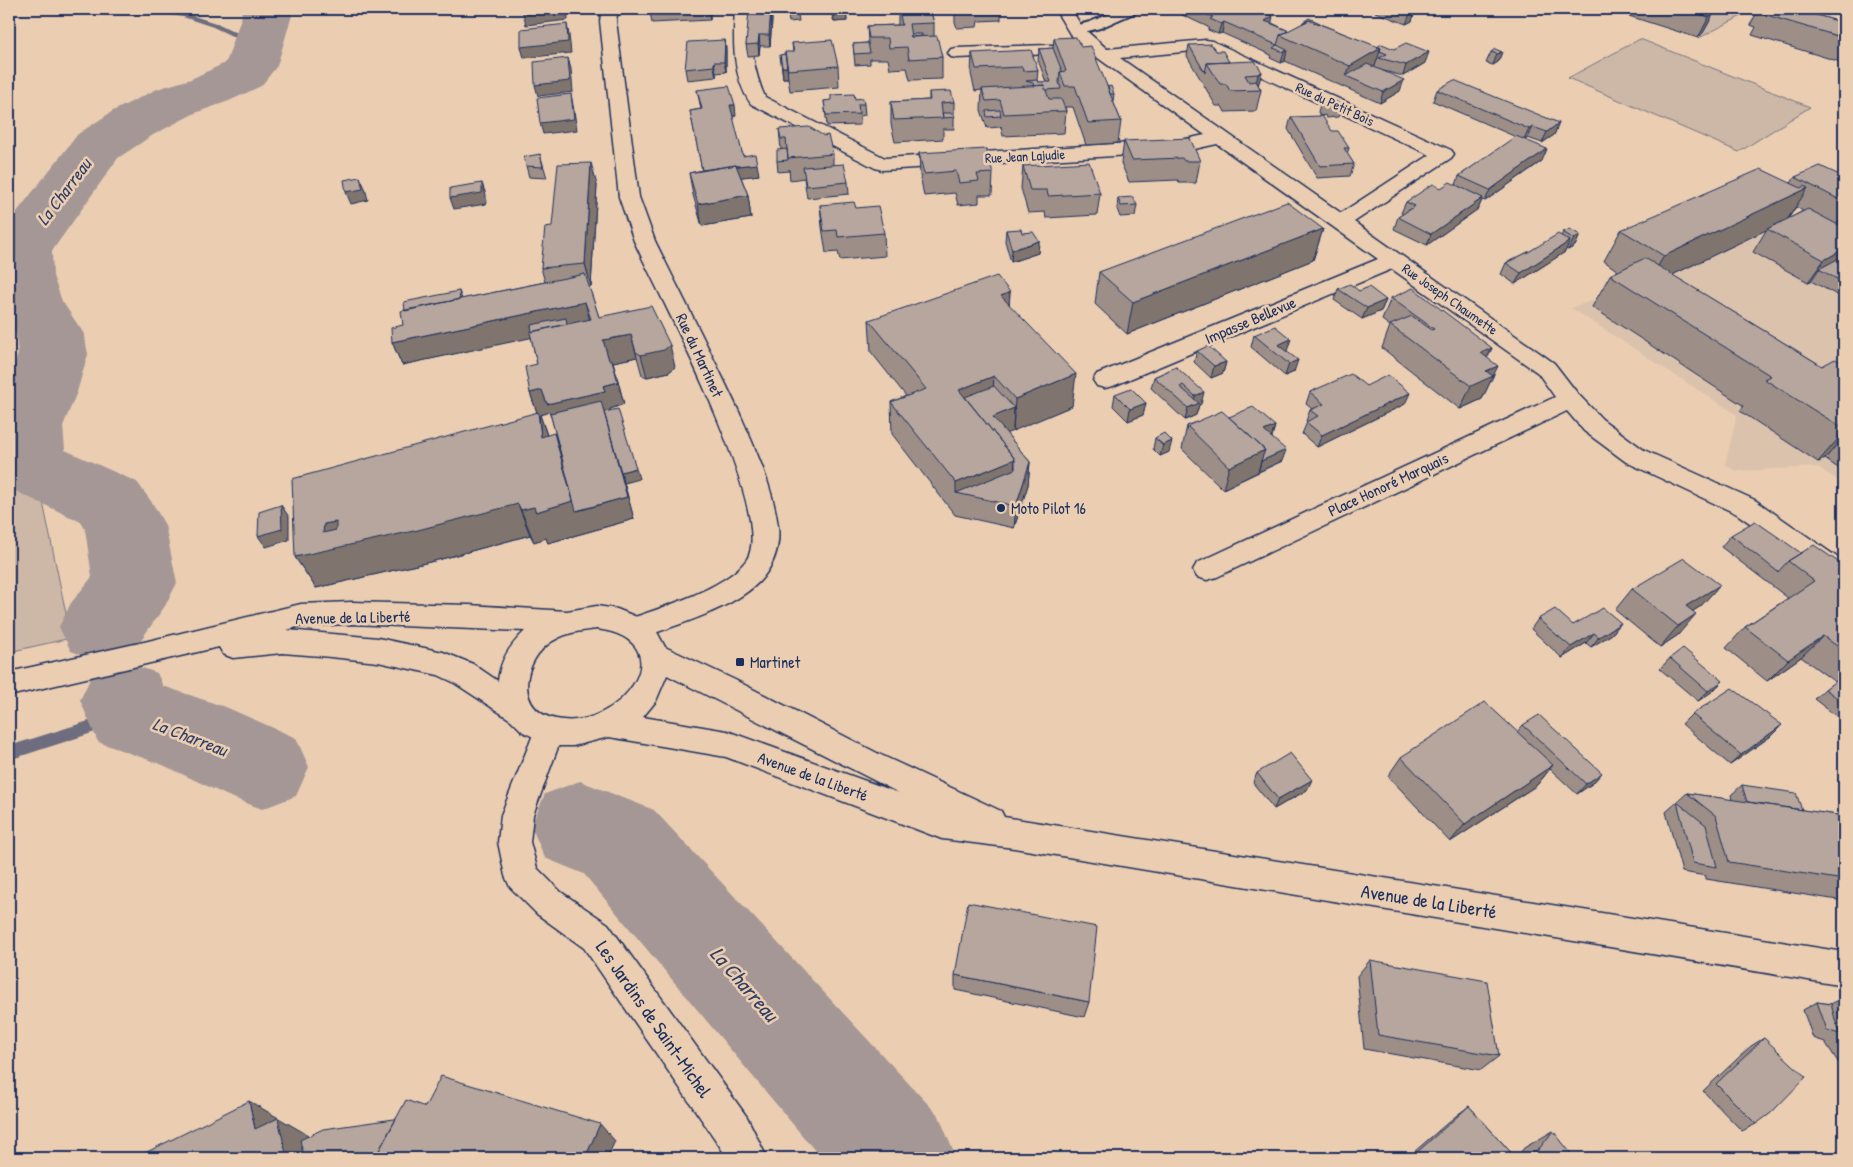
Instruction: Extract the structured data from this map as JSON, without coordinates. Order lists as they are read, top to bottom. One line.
{"streets":{"street":["Rue du Petit Bois","Rue Jean Lajudie","Rue Joseph Chaumette","Impasse Bellevue","Rue du Martinet","Place Honoré Marquais","Avenue de la Liberté","Les Jardins de Saint-Michel"]},"crossings":[["Rue du Petit Bois","Rue Joseph Chaumette"],["Rue Jean Lajudie","Rue Joseph Chaumette"],["Rue Joseph Chaumette","Impasse Bellevue"],["Rue Joseph Chaumette","Place Honoré Marquais"],["Rue du Martinet","Avenue de la Liberté"],["Rue du Martinet","Les Jardins de Saint-Michel"],["Avenue de la Liberté","Les Jardins de Saint-Michel"]],"water":["La Charreau"],"places":{"other":["Moto Pilot 16"],"transit":["Martinet"]}}
